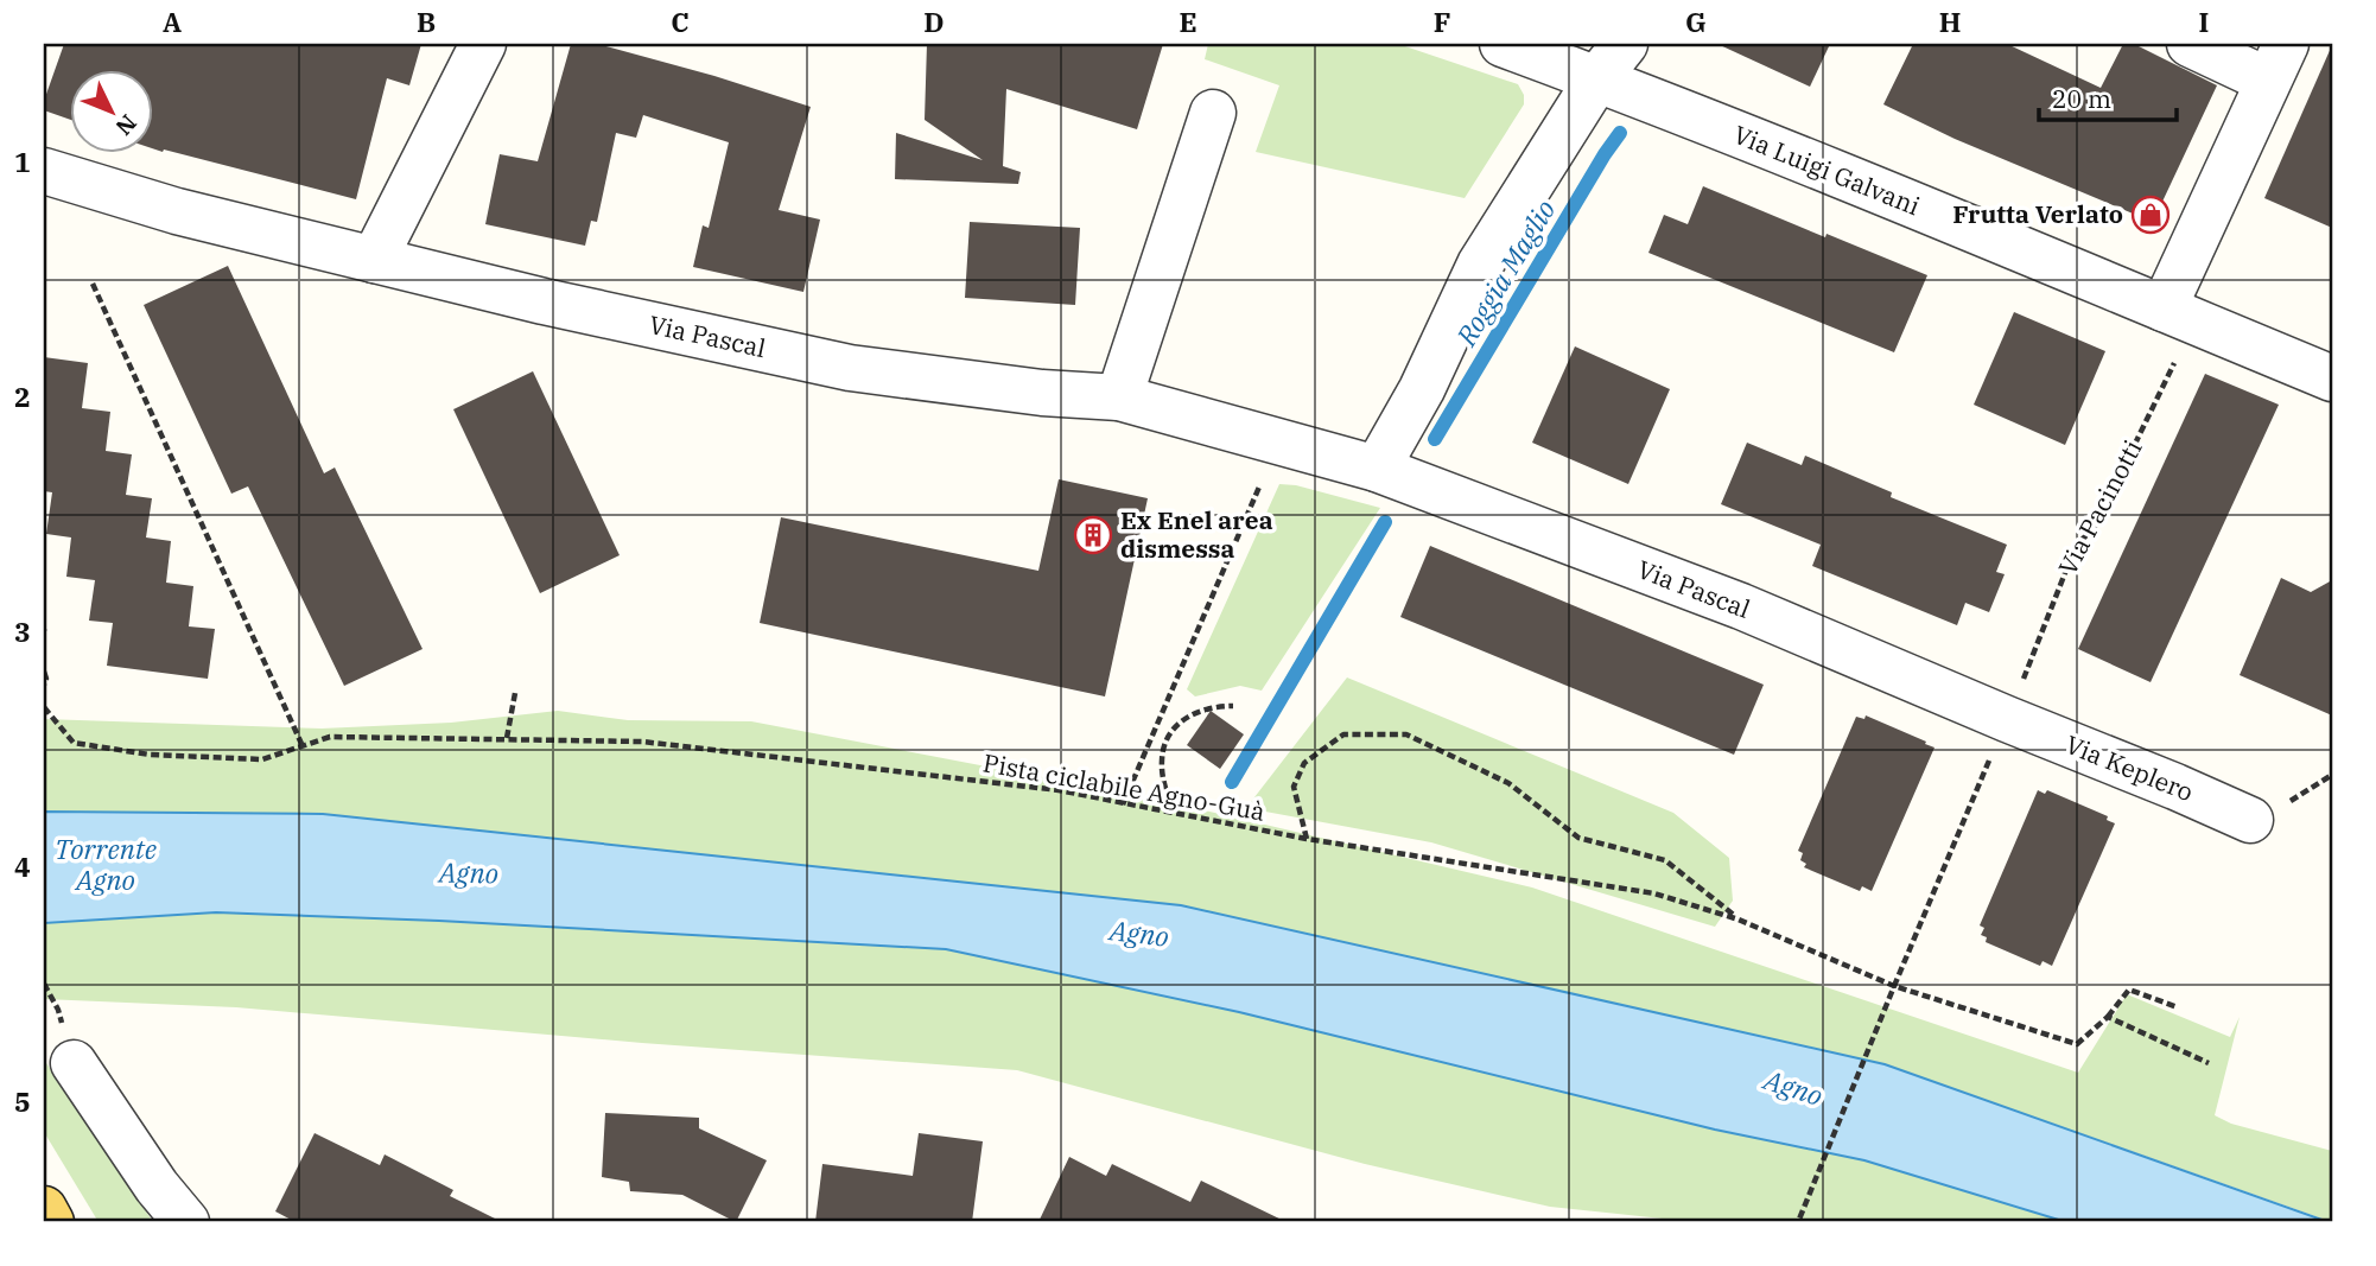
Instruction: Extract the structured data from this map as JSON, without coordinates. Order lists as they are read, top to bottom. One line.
{"streets":{"street":["Via Luigi Galvani","Via Pascal","Via Keplero"],"path":["Via Pacinotti","Pista ciclabile Agno-Guà"]},"crossings":[["Via Pascal","Via Pacinotti"],["Via Pascal","Via Keplero"],["Via Pacinotti","Via Keplero"],["Via Pacinotti","Pista ciclabile Agno-Guà"]],"water":["Roggia Maglio","Torrente Agno","Agno"],"places":{"shop":["Frutta Verlato"],"building":["Ex Enel area dismessa"]},"scale_bar":"20 m","north":"bottom right","grid":{"columns":["A","B","C","D","E","F","G","H","I"],"rows":["1","2","3","4","5"]}}
